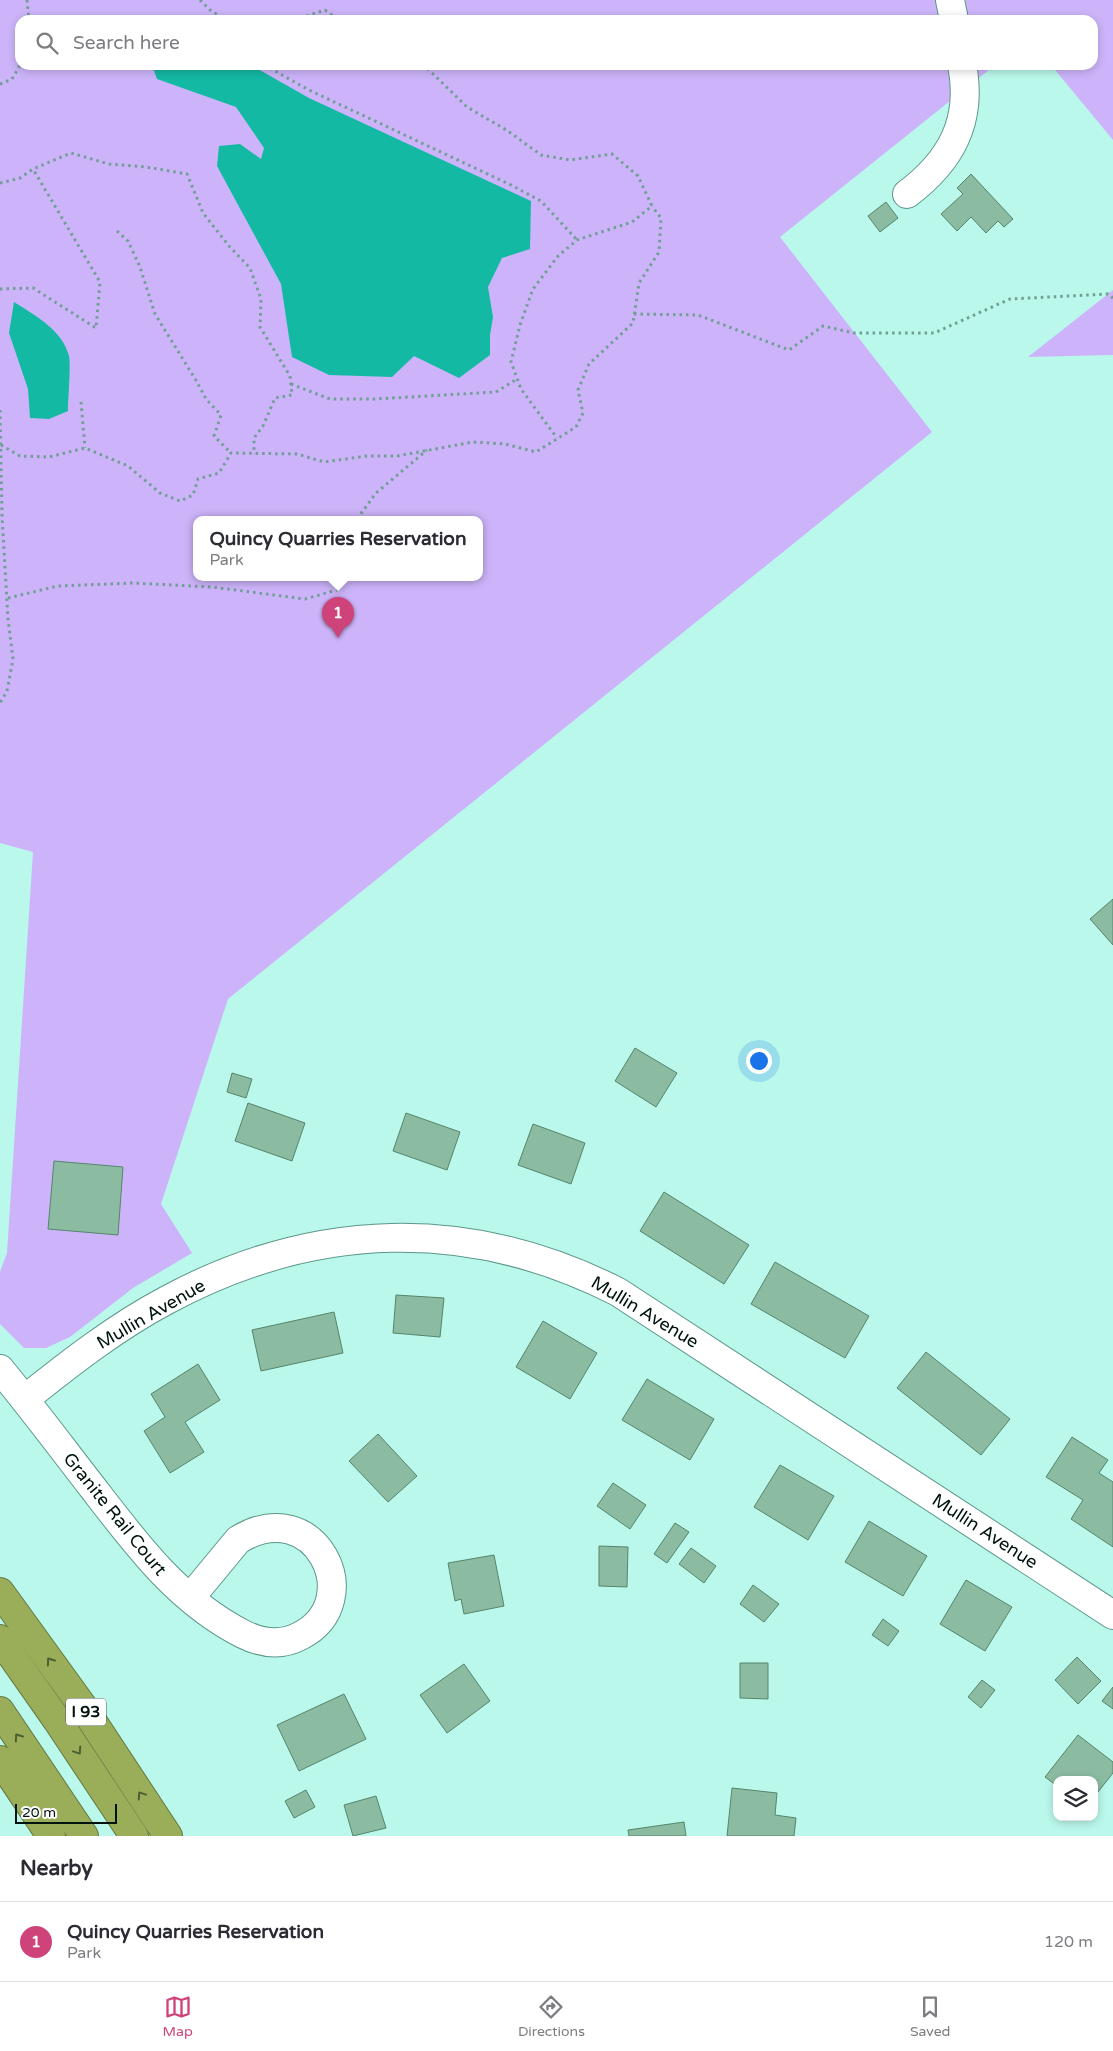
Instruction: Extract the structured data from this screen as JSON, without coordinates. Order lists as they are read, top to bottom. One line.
{"streets":{"highway":["I 93"],"street":["Mullin Avenue","Granite Rail Court"]},"crossings":[["Mullin Avenue","Granite Rail Court"]],"scale_bar":"20 m","page":{"search":"Search here","popup":["Quincy Quarries Reservation","Park"],"pins":"1","scale":"20 m","heading":"Nearby","list":[{"mark":"1","name":"Quincy Quarries Reservation","note":"Park","value":"120 m"}],"nav":["Map","Directions","Saved"]}}
